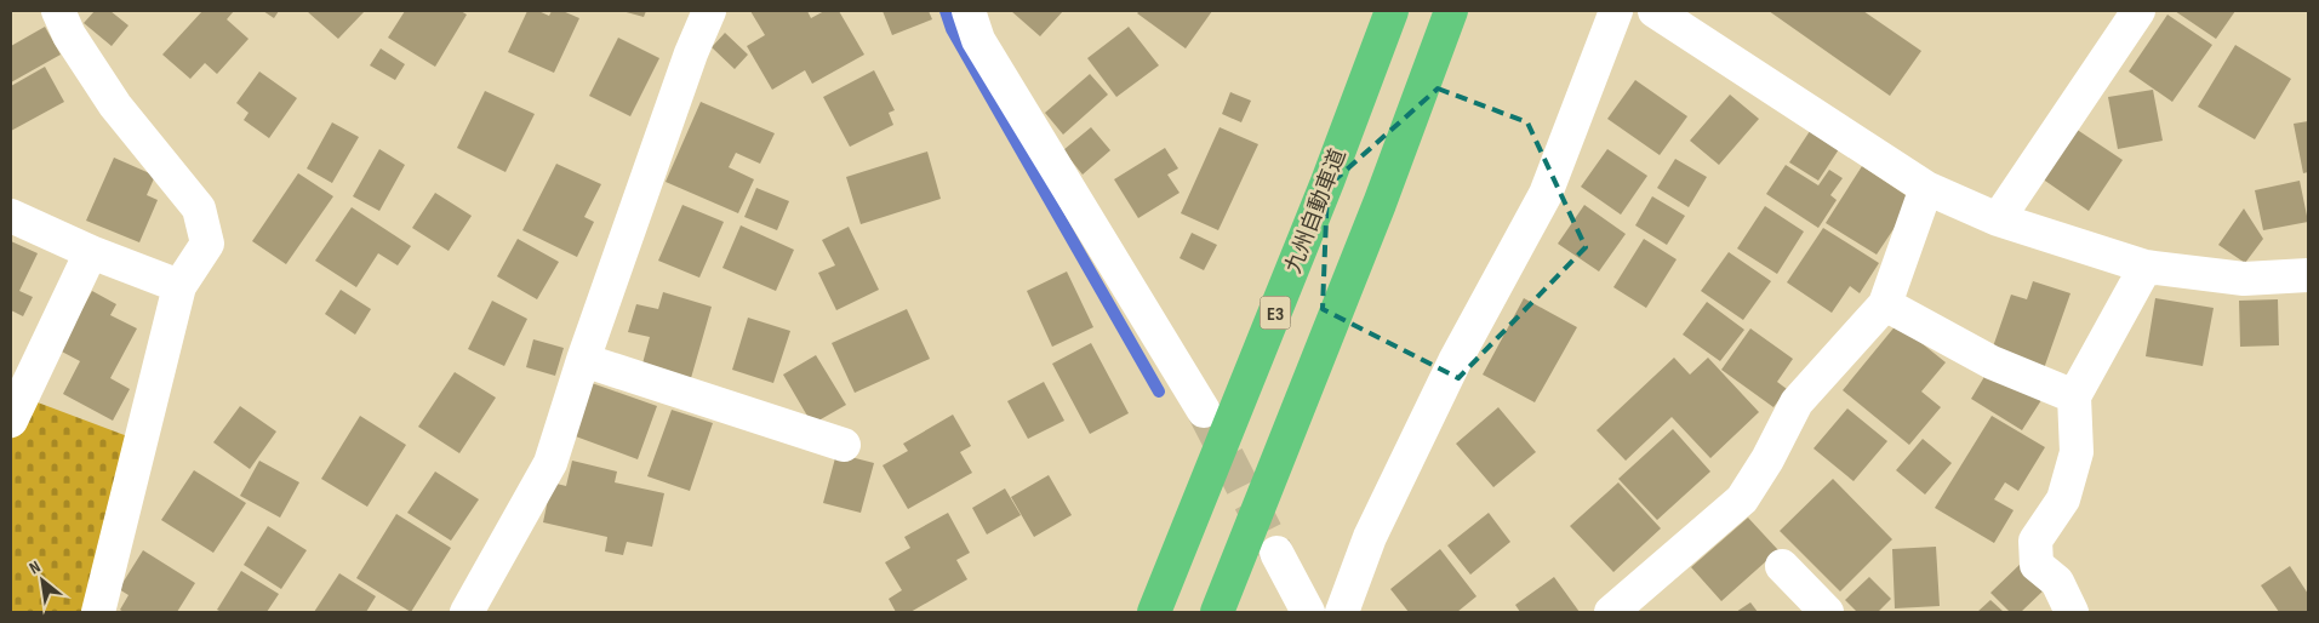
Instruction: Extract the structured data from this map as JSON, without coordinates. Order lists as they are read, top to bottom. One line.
{"streets":{"highway":["九州自動車道","E3"]},"north":"top left"}
